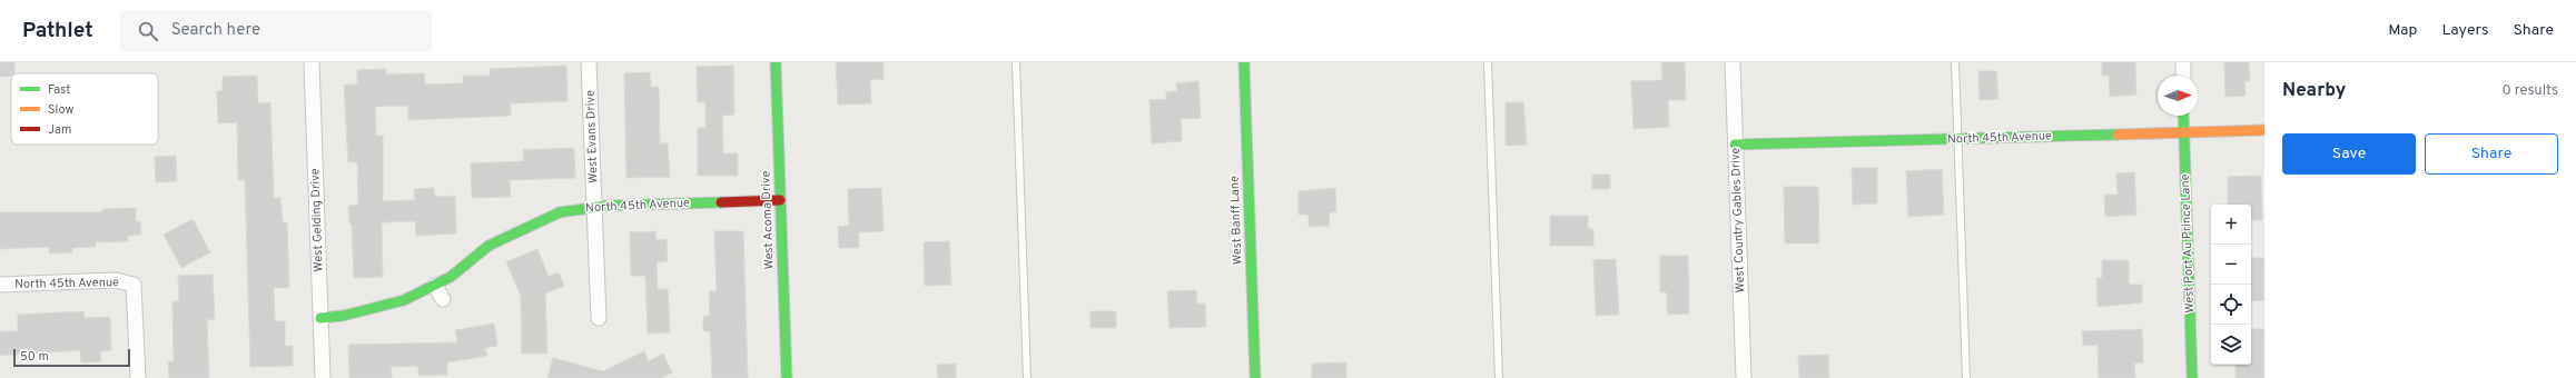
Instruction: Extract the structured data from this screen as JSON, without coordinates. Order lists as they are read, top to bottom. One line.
{"streets":{"street":["West Evans Drive","North 45th Avenue","West Gelding Drive","West Acoma Drive","West Banff Lane","West Country Gables Drive","West Port Au Prince Lane"]},"crossings":[["West Evans Drive","North 45th Avenue"],["North 45th Avenue","West Gelding Drive"],["North 45th Avenue","West Acoma Drive"],["North 45th Avenue","West Country Gables Drive"],["North 45th Avenue","West Port Au Prince Lane"]],"legend":["Fast","Slow","Jam"],"scale_bar":"50 m","north":"right","page":{"header":"Pathlet","search":"Search here","nav":["Map","Layers","Share"],"heading":["Nearby","0 results"],"buttons":["Save","Share"],"map_buttons":["+","−"],"scale":"50 m"}}
